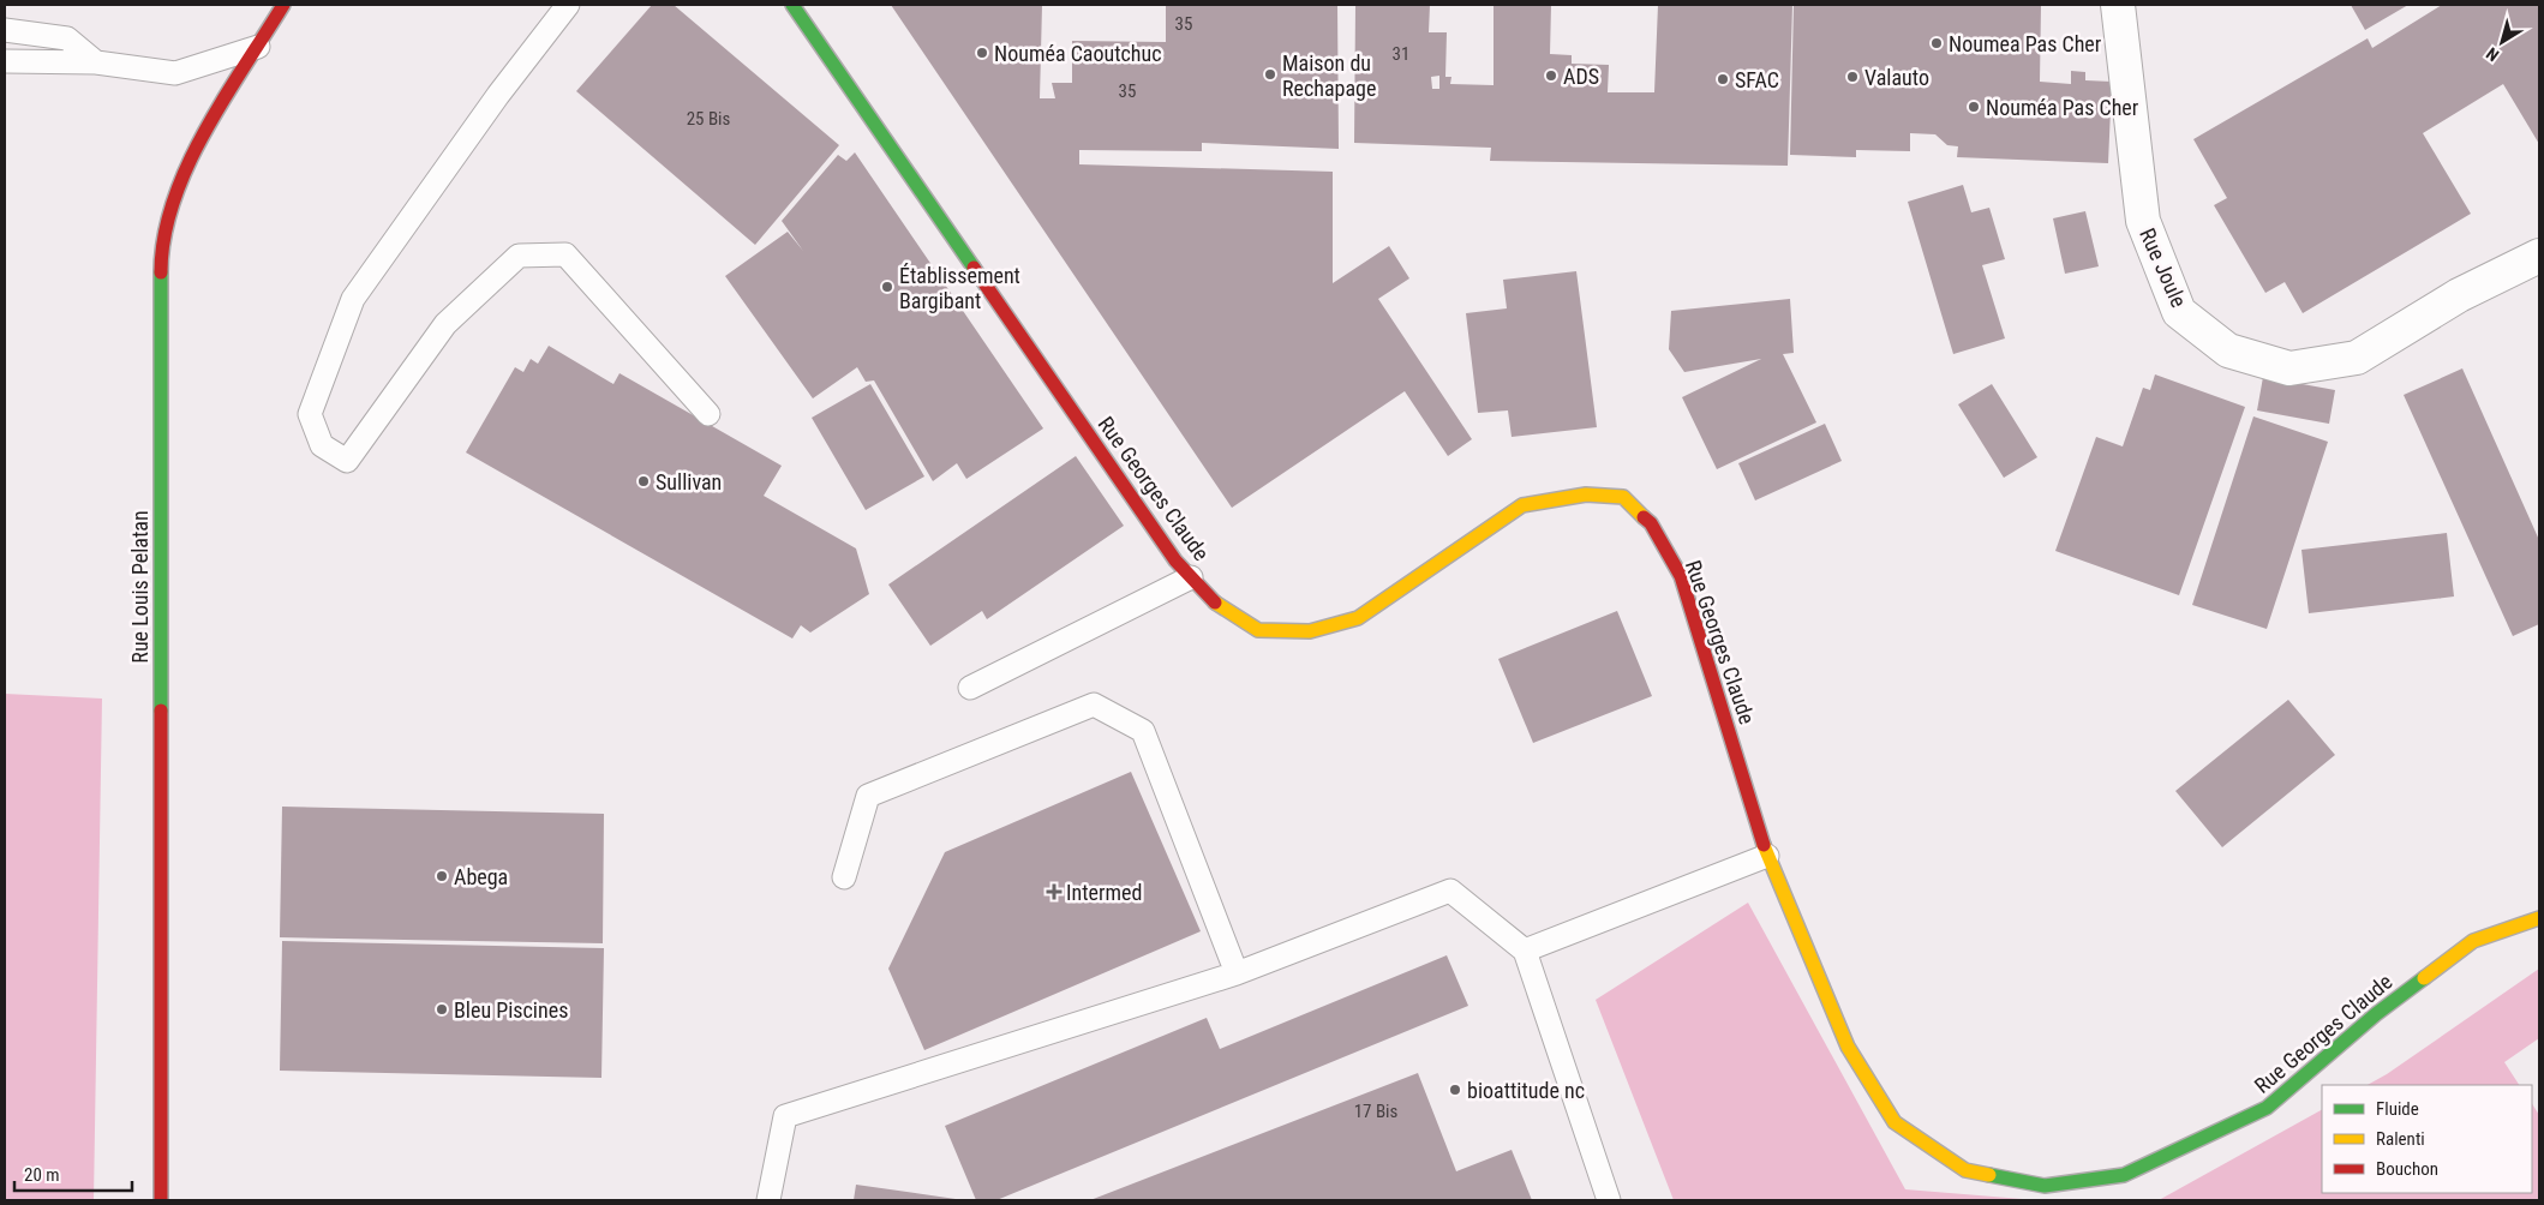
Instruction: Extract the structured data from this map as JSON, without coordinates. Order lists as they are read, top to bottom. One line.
{"streets":{"street":["Rue Joule","Rue Georges Claude","Rue Louis Pelatan"]},"places":{"other":["Noumea Pas Cher","Nouméa Caoutchuc","Maison du Rechapage","ADS","Valauto","SFAC","Nouméa Pas Cher","Établissement Bargibant","Sullivan","Abega","Bleu Piscines","bioattitude nc"],"health":["Intermed"]},"house_numbers":["35","31","35","25 Bis","17 Bis"],"legend":["Fluide","Ralenti","Bouchon"],"scale_bar":"20 m","north":"bottom left"}
